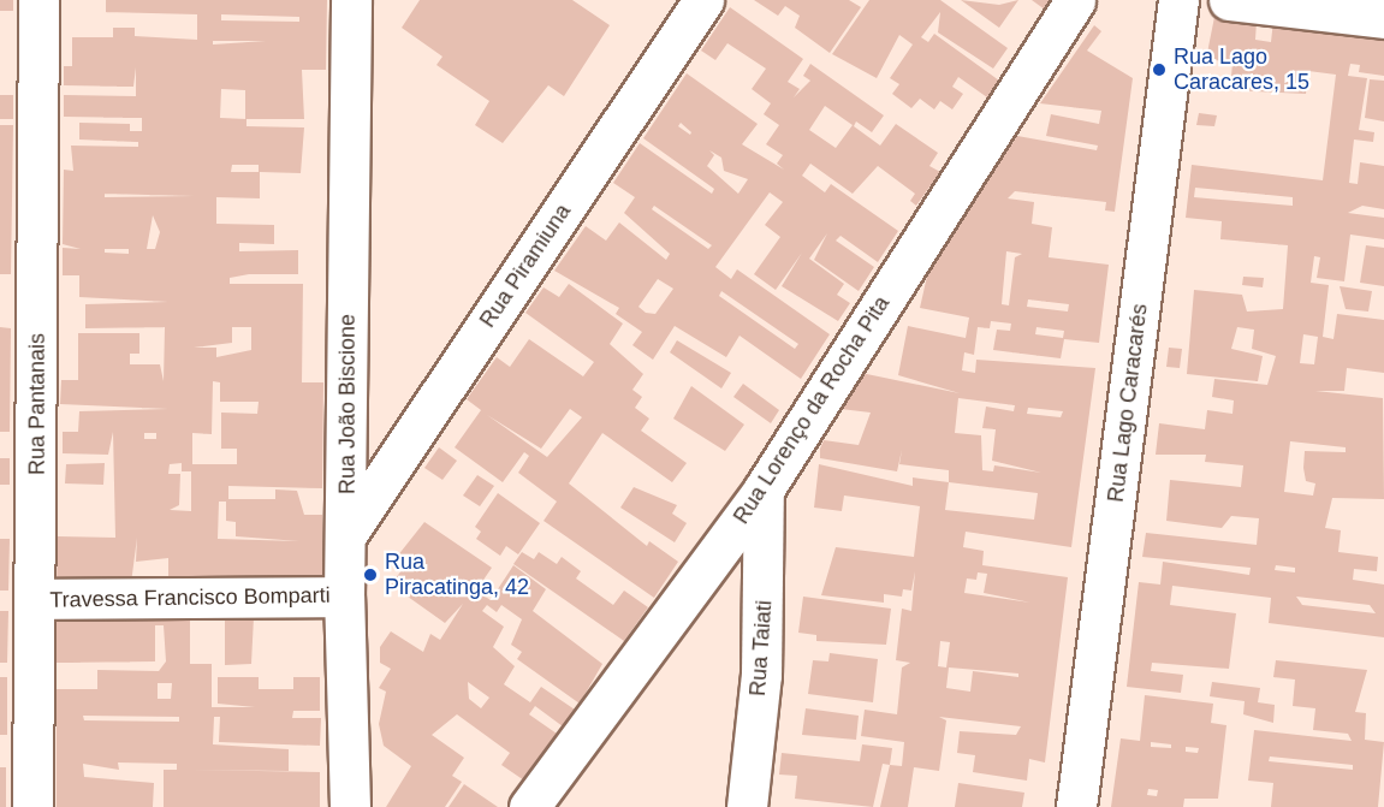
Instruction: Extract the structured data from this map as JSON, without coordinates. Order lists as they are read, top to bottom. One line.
{"streets":{"street":["Rua Piramiuna","Rua Lago Caracarés","Rua Pantanais","Rua João Biscione","Rua Lorenço da Rocha Pita","Travessa Francisco Bomparti","Rua Taiati"]},"crossings":[["Rua Piramiuna","Rua João Biscione"],["Rua Pantanais","Travessa Francisco Bomparti"],["Rua João Biscione","Travessa Francisco Bomparti"],["Rua Lorenço da Rocha Pita","Rua Taiati"]],"places":["Rua Lago Caracares, 15","Rua Piracatinga, 42"]}
